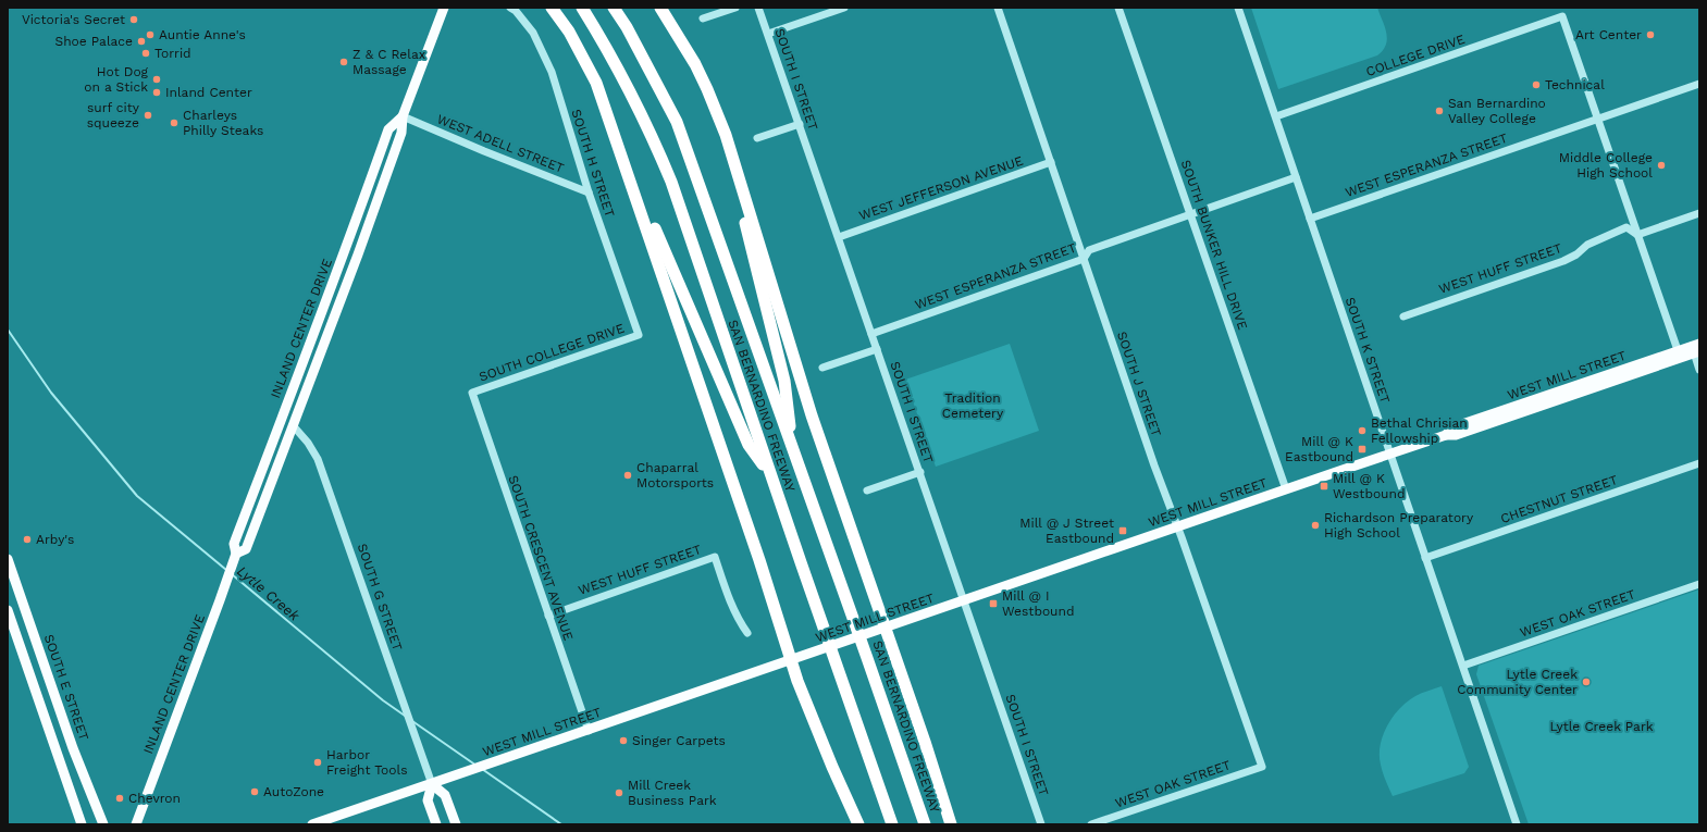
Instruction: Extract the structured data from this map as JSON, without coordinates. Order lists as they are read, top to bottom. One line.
{"streets":{"highway":["SAN BERNARDINO FREEWAY"],"main road":["INLAND CENTER DRIVE","WEST MILL STREET","SOUTH G STREET","SOUTH E STREET"],"street":["COLLEGE DRIVE","SOUTH I STREET","WEST ADELL STREET","SOUTH H STREET","WEST ESPERANZA STREET","WEST JEFFERSON AVENUE","SOUTH BUNKER HILL DRIVE","WEST HUFF STREET","SOUTH K STREET","SOUTH COLLEGE DRIVE","SOUTH J STREET","CHESTNUT STREET","SOUTH CRESCENT AVENUE","WEST OAK STREET"]},"crossings":[["COLLEGE DRIVE","WEST ESPERANZA STREET"],["COLLEGE DRIVE","SOUTH K STREET"],["SOUTH I STREET","WEST ESPERANZA STREET"],["SOUTH I STREET","WEST JEFFERSON AVENUE"],["SOUTH I STREET","WEST MILL STREET"],["WEST ADELL STREET","SOUTH H STREET"],["WEST ADELL STREET","INLAND CENTER DRIVE"],["SOUTH H STREET","SOUTH COLLEGE DRIVE"],["WEST ESPERANZA STREET","SOUTH BUNKER HILL DRIVE"],["WEST ESPERANZA STREET","SOUTH K STREET"],["WEST ESPERANZA STREET","SOUTH J STREET"],["WEST JEFFERSON AVENUE","SOUTH J STREET"],["SOUTH BUNKER HILL DRIVE","WEST MILL STREET"],["WEST HUFF STREET","SOUTH CRESCENT AVENUE"],["INLAND CENTER DRIVE","SOUTH G STREET"],["SOUTH K STREET","WEST MILL STREET"],["SOUTH K STREET","CHESTNUT STREET"],["SOUTH K STREET","WEST OAK STREET"],["SOUTH COLLEGE DRIVE","SOUTH CRESCENT AVENUE"],["WEST MILL STREET","SOUTH J STREET"],["WEST MILL STREET","SOUTH CRESCENT AVENUE"],["WEST MILL STREET","SOUTH G STREET"],["SOUTH J STREET","WEST OAK STREET"]],"water":["Lytle Creek"],"parks":["Tradition Cemetery","Lytle Creek Park"],"places":{"other":["Victoria's Secret","Auntie Anne's","Art Center","Shoe Palace","Torrid","Z & C Relax Massage","Hot Dog on a Stick","Technical","Inland Center","San Bernardino Valley College","surf city squeeze","Charleys Philly Steaks","Middle College High School","Bethal Chrisian Fellowship","Chaparral Motorsports","Richardson Preparatory High School","Arby's","Lytle Creek Community Center","Singer Carpets","Harbor Freight Tools","AutoZone","Mill Creek Business Park","Chevron"],"transit":["Mill @ K Eastbound","Mill @ K Westbound","Mill @ J Street Eastbound","Mill @ I Westbound"]}}
